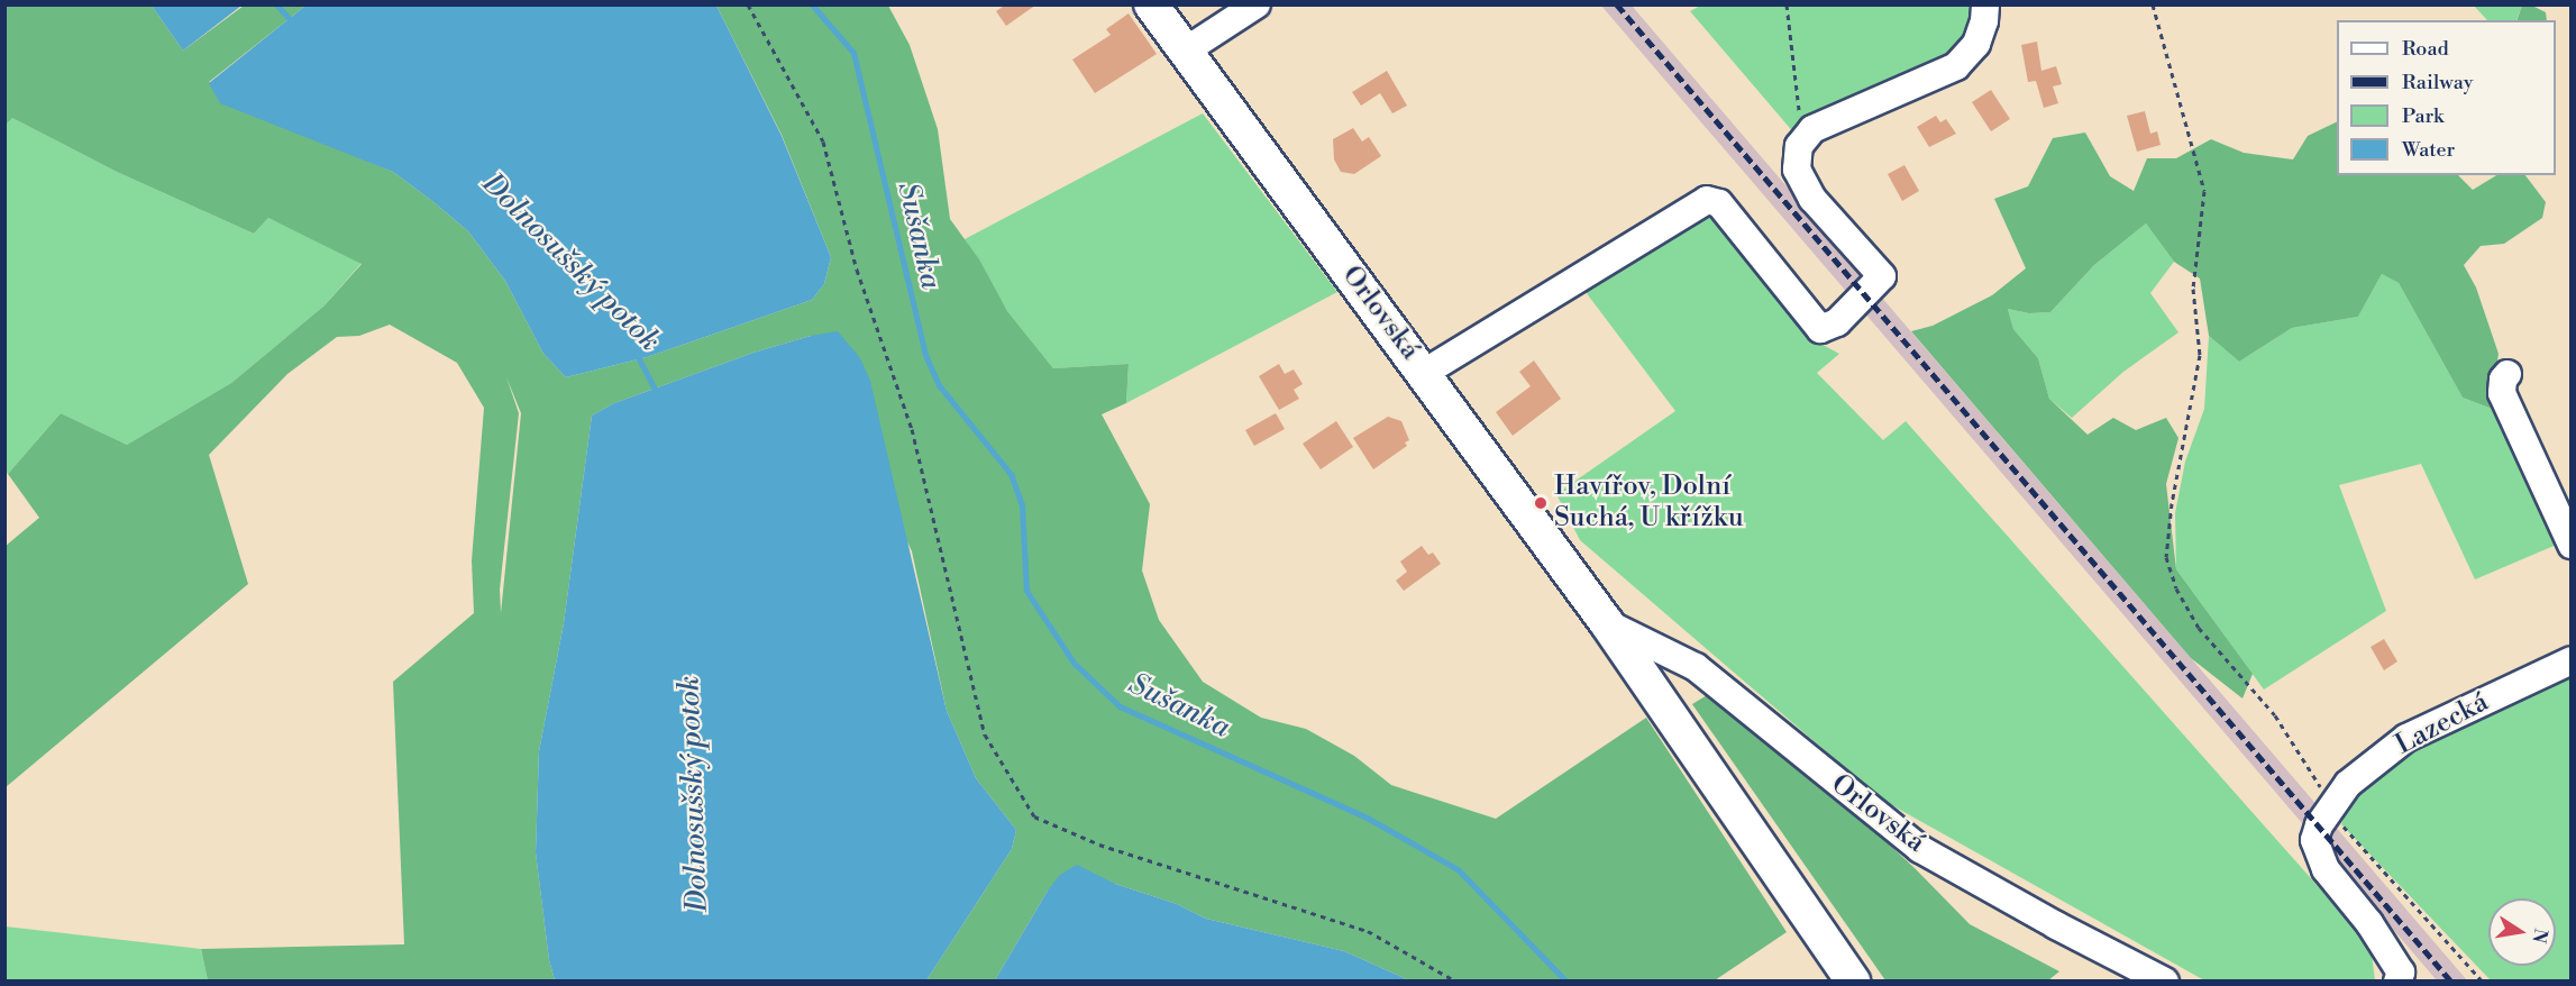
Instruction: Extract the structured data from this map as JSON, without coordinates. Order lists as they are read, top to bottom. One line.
{"streets":{"main road":["Orlovská"],"street":["Lazecká"]},"water":["Sušanka","Dolnosušský potok"],"places":["Havířov, Dolní Suchá, U křížku"],"legend":["Road","Railway","Park","Water"],"north":"right"}
